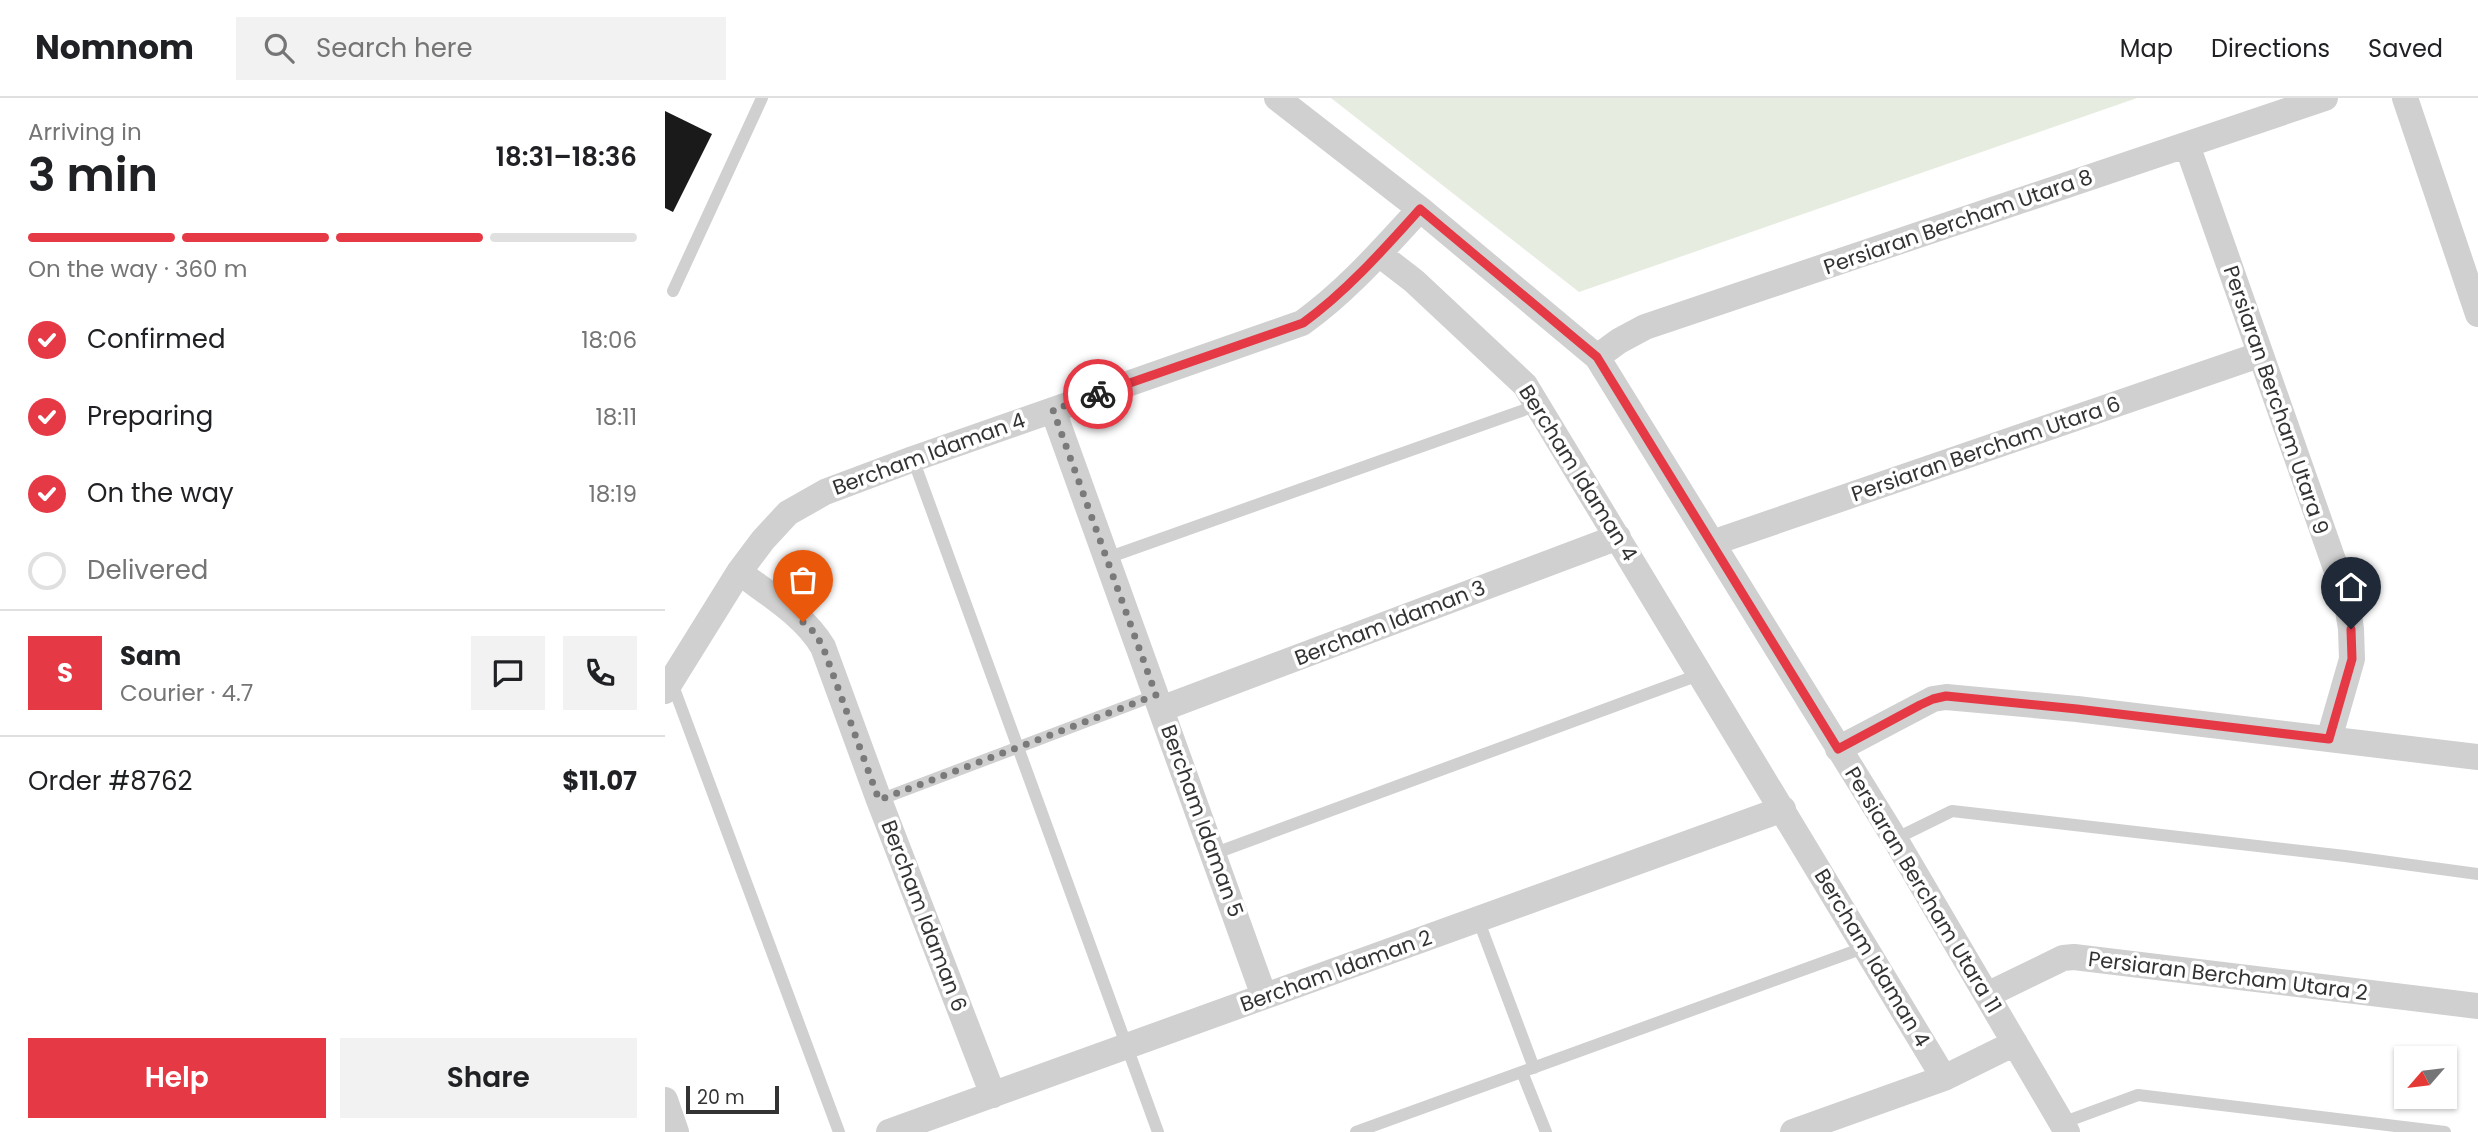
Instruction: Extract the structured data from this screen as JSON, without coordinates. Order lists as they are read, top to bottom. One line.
{"streets":{"street":["Persiaran Bercham Utara 8","Persiaran Bercham Utara 9","Persiaran Bercham Utara 6","Bercham Idaman 4","Bercham Idaman 3","Bercham Idaman 5","Persiaran Bercham Utara 11","Bercham Idaman 6","Bercham Idaman 2","Persiaran Bercham Utara 2"]},"crossings":[["Persiaran Bercham Utara 8","Persiaran Bercham Utara 9"],["Persiaran Bercham Utara 8","Persiaran Bercham Utara 11"],["Persiaran Bercham Utara 9","Persiaran Bercham Utara 6"],["Persiaran Bercham Utara 6","Persiaran Bercham Utara 11"],["Bercham Idaman 4","Bercham Idaman 3"],["Bercham Idaman 4","Bercham Idaman 5"],["Bercham Idaman 4","Bercham Idaman 6"],["Bercham Idaman 4","Bercham Idaman 2"],["Bercham Idaman 3","Bercham Idaman 5"],["Bercham Idaman 5","Bercham Idaman 2"],["Persiaran Bercham Utara 11","Persiaran Bercham Utara 2"],["Bercham Idaman 6","Bercham Idaman 2"]],"scale_bar":"20 m","north":"bottom left","page":{"header":"Nomnom","search":"Search here","nav":["Map","Directions","Saved"],"heading":["3 min","Arriving in","18:31–18:36"],"panel":["Sam","Courier · 4.7","Order #8762","$11.07"],"bar":"On the way · 360 m","list":[["Confirmed","18:06"],["Preparing","18:11"],["On the way","18:19"],"Delivered"],"round":"S","buttons":["Help","Share"],"scale":"20 m"}}
